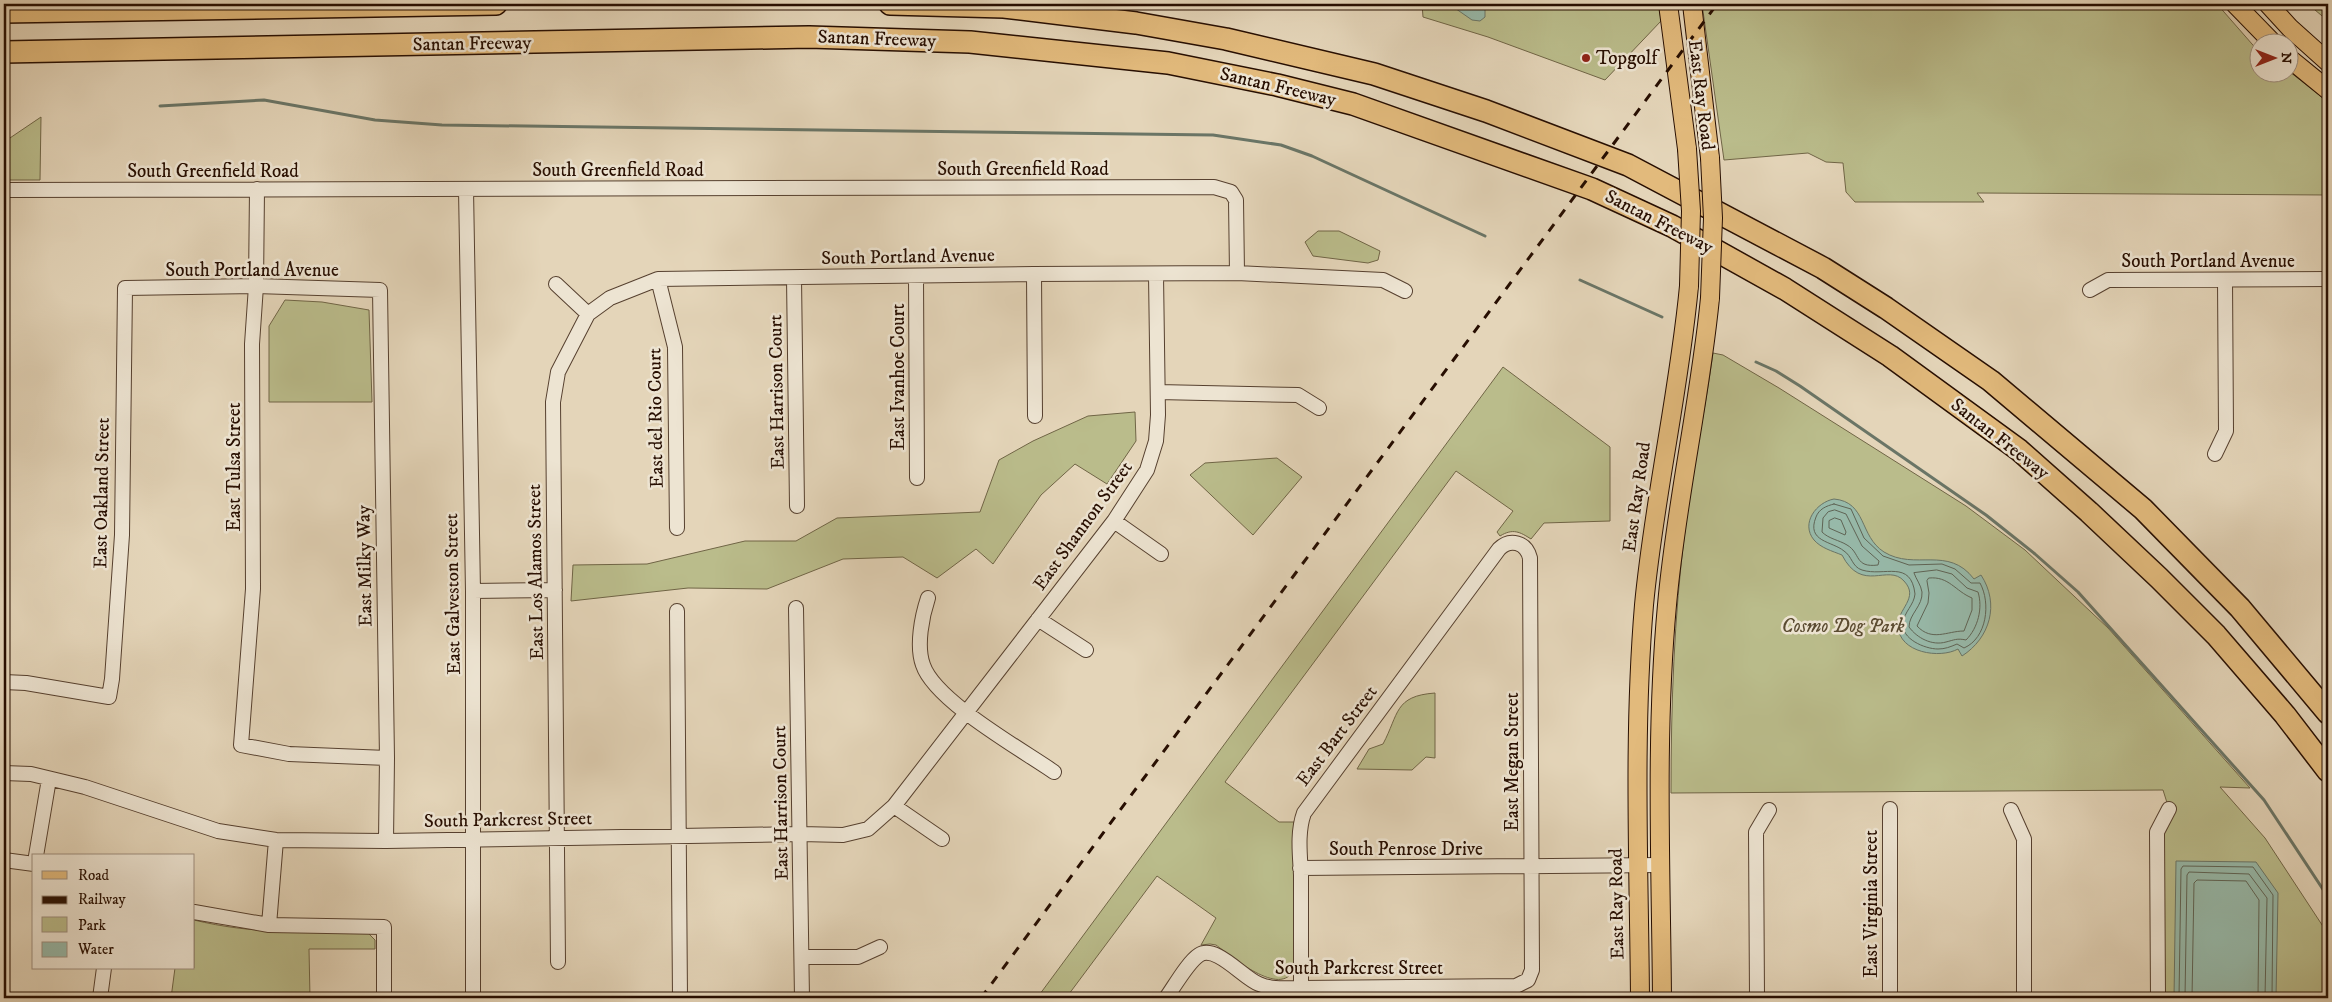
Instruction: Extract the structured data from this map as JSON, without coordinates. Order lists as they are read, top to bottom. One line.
{"streets":{"highway":["Santan Freeway"],"main road":["East Ray Road"],"street":["South Greenfield Road","South Portland Avenue","East Ivanhoe Court","East Harrison Court","East del Rio Court","East Tulsa Street","East Oakland Street","East Shannon Street","East Milky Way","East Los Alamos Street","East Galveston Street","East Bart Street","East Megan Street","South Parkcrest Street","South Penrose Drive","East Virginia Street"]},"crossings":[["East Ray Road","South Penrose Drive"],["South Greenfield Road","South Portland Avenue"],["South Greenfield Road","East Tulsa Street"],["South Greenfield Road","East Galveston Street"],["South Portland Avenue","East Ivanhoe Court"],["South Portland Avenue","East Harrison Court"],["South Portland Avenue","East del Rio Court"],["South Portland Avenue","East Tulsa Street"],["South Portland Avenue","East Oakland Street"],["South Portland Avenue","East Shannon Street"],["South Portland Avenue","East Milky Way"],["South Portland Avenue","East Los Alamos Street"],["East Harrison Court","South Parkcrest Street"],["East Tulsa Street","East Milky Way"],["East Shannon Street","South Parkcrest Street"],["East Milky Way","South Parkcrest Street"],["East Los Alamos Street","South Parkcrest Street"],["East Galveston Street","South Parkcrest Street"],["East Bart Street","East Megan Street"],["East Bart Street","South Parkcrest Street"],["East Bart Street","South Penrose Drive"],["East Megan Street","South Parkcrest Street"],["East Megan Street","South Penrose Drive"]],"parks":["Cosmo Dog Park"],"places":["Topgolf"],"legend":["Road","Railway","Park","Water"],"north":"right"}
